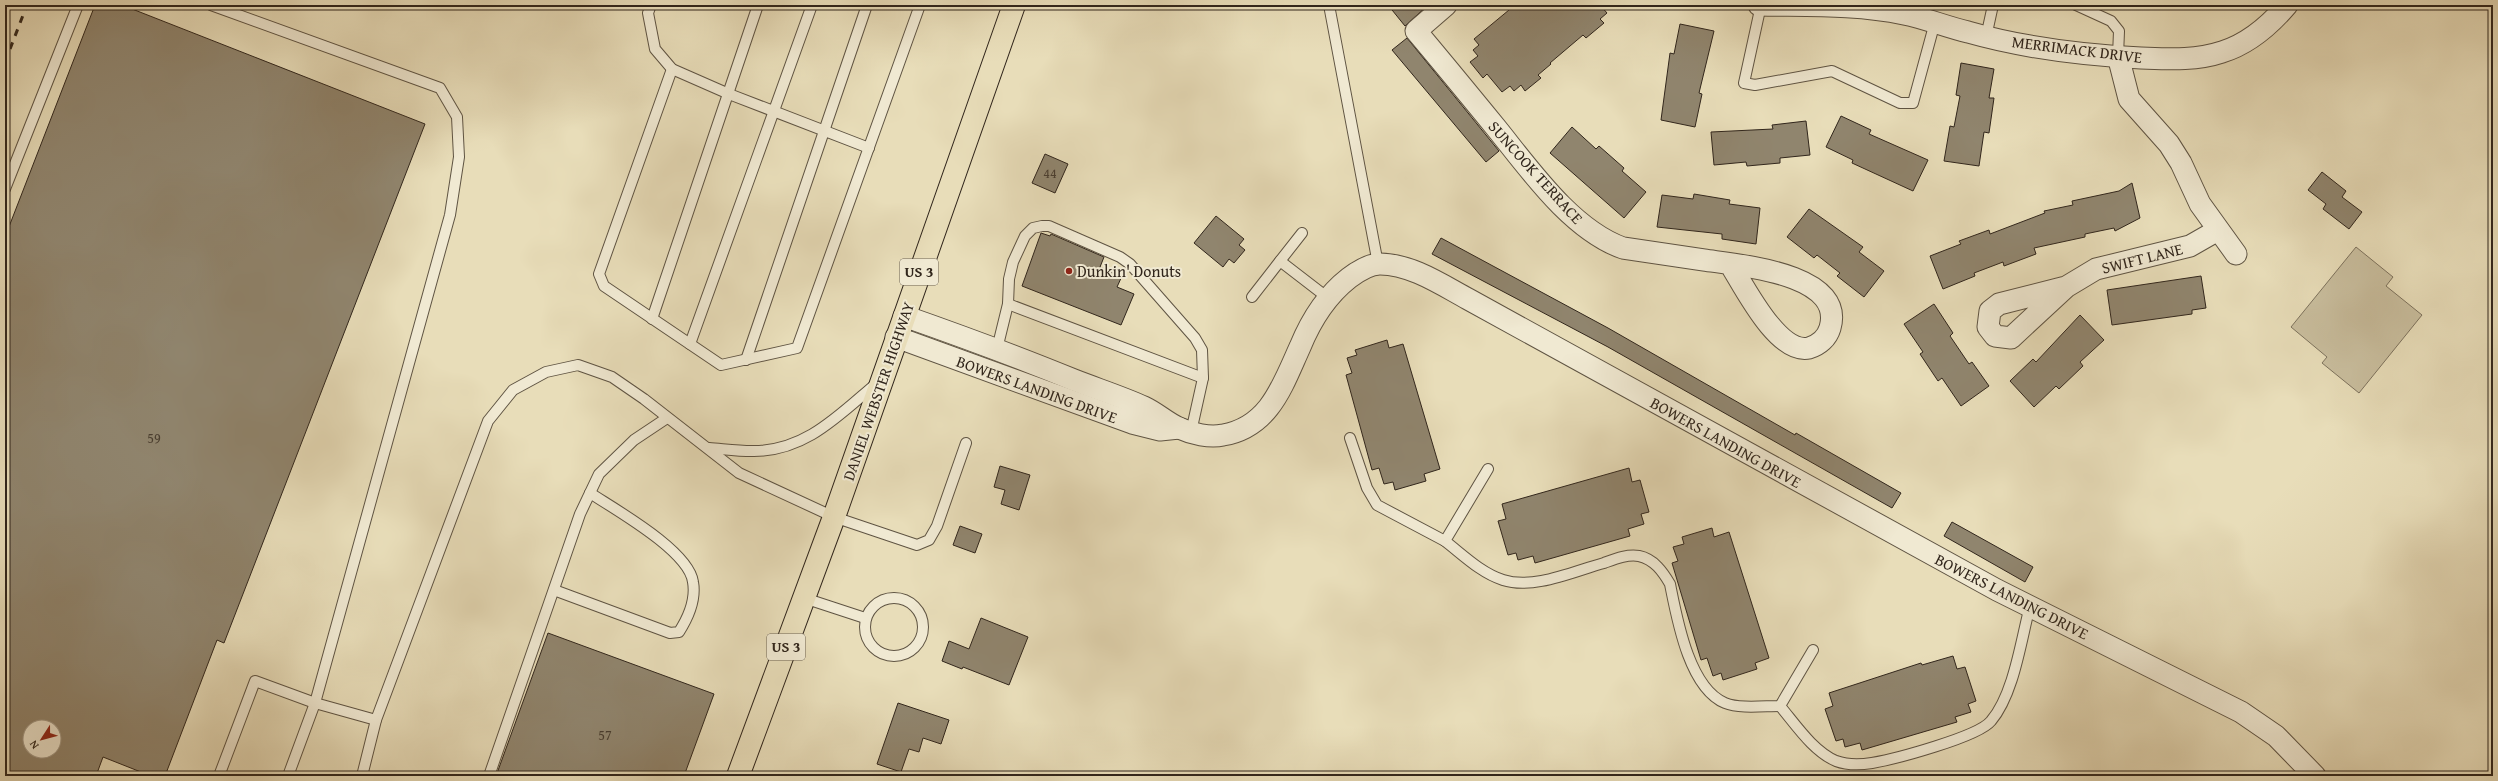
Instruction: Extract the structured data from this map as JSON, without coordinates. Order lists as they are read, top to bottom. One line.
{"streets":{"main road":["US 3","DANIEL WEBSTER HIGHWAY"],"street":["MERRIMACK DRIVE","SUNCOOK TERRACE","SWIFT LANE","BOWERS LANDING DRIVE"]},"crossings":[["BOWERS LANDING DRIVE","DANIEL WEBSTER HIGHWAY"]],"places":["Dunkin' Donuts"],"house_numbers":["44","59","57"],"north":"bottom left"}
